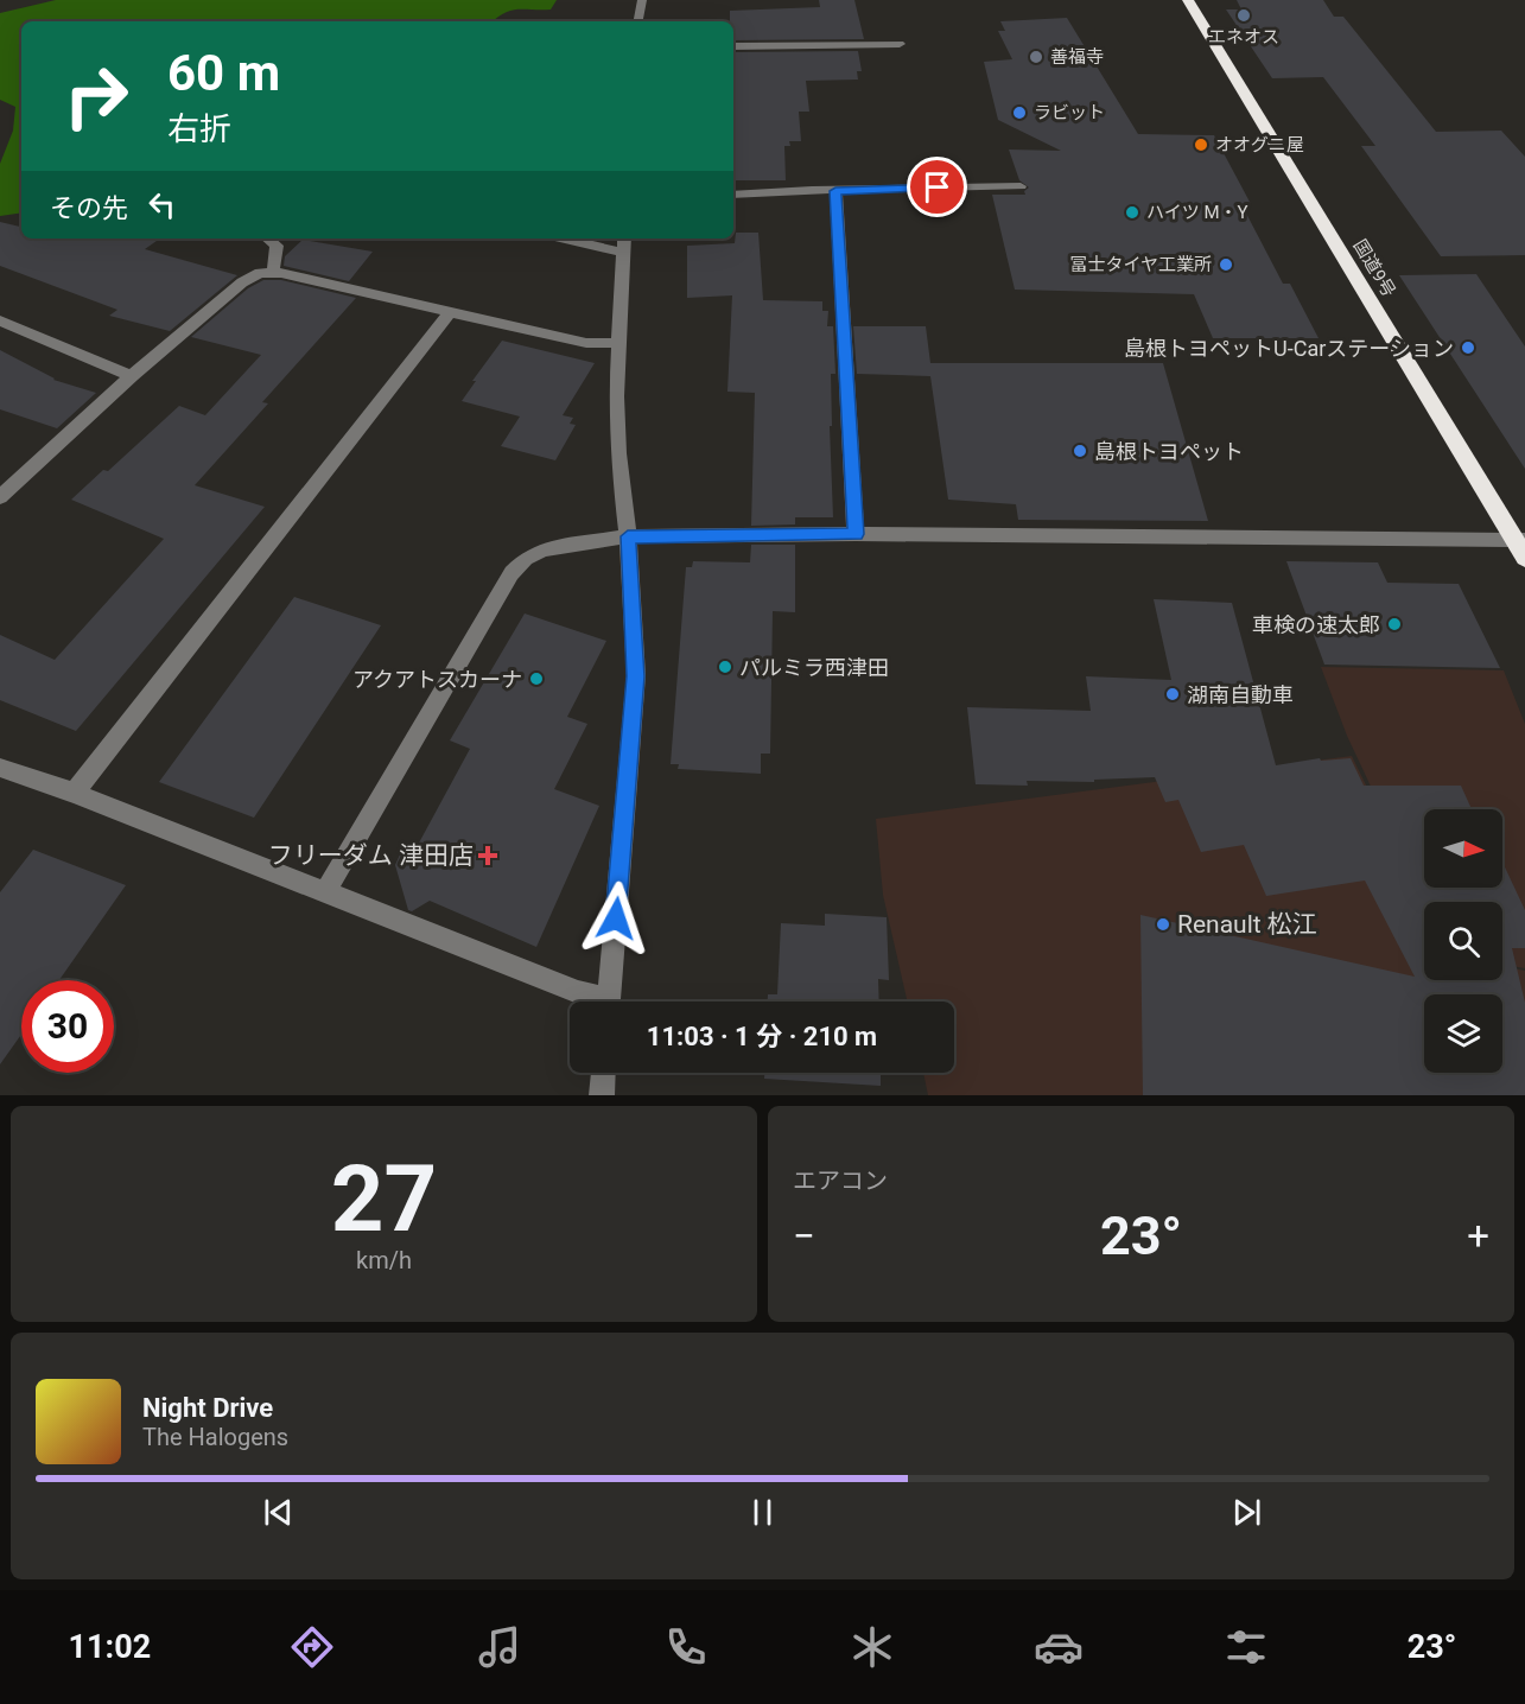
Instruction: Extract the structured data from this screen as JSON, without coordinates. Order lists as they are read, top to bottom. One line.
{"streets":{"highway":["国道9号"]},"places":{"other":["エネオス","善福寺","ラビット","オオグニ屋","ハイツ M・Y","冨士タイヤ工業所","島根トヨペットU-Carステーション","島根トヨペット","車検の速太郎","パルミラ西津田","アクアトスカーナ","湖南自動車","Renault 松江"],"health":["フリーダム 津田店"]},"north":"right","page":{"turn":["60 m","右折"],"then":"その先","limit":"30","trip":"11:03 · 1 分 · 210 m","tile":[["27","km/h"],"エアコン"],"heat":["−","23°","+"],"song":["Night Drive","The Halogens"],"tabs":["11:02","23°"]}}
